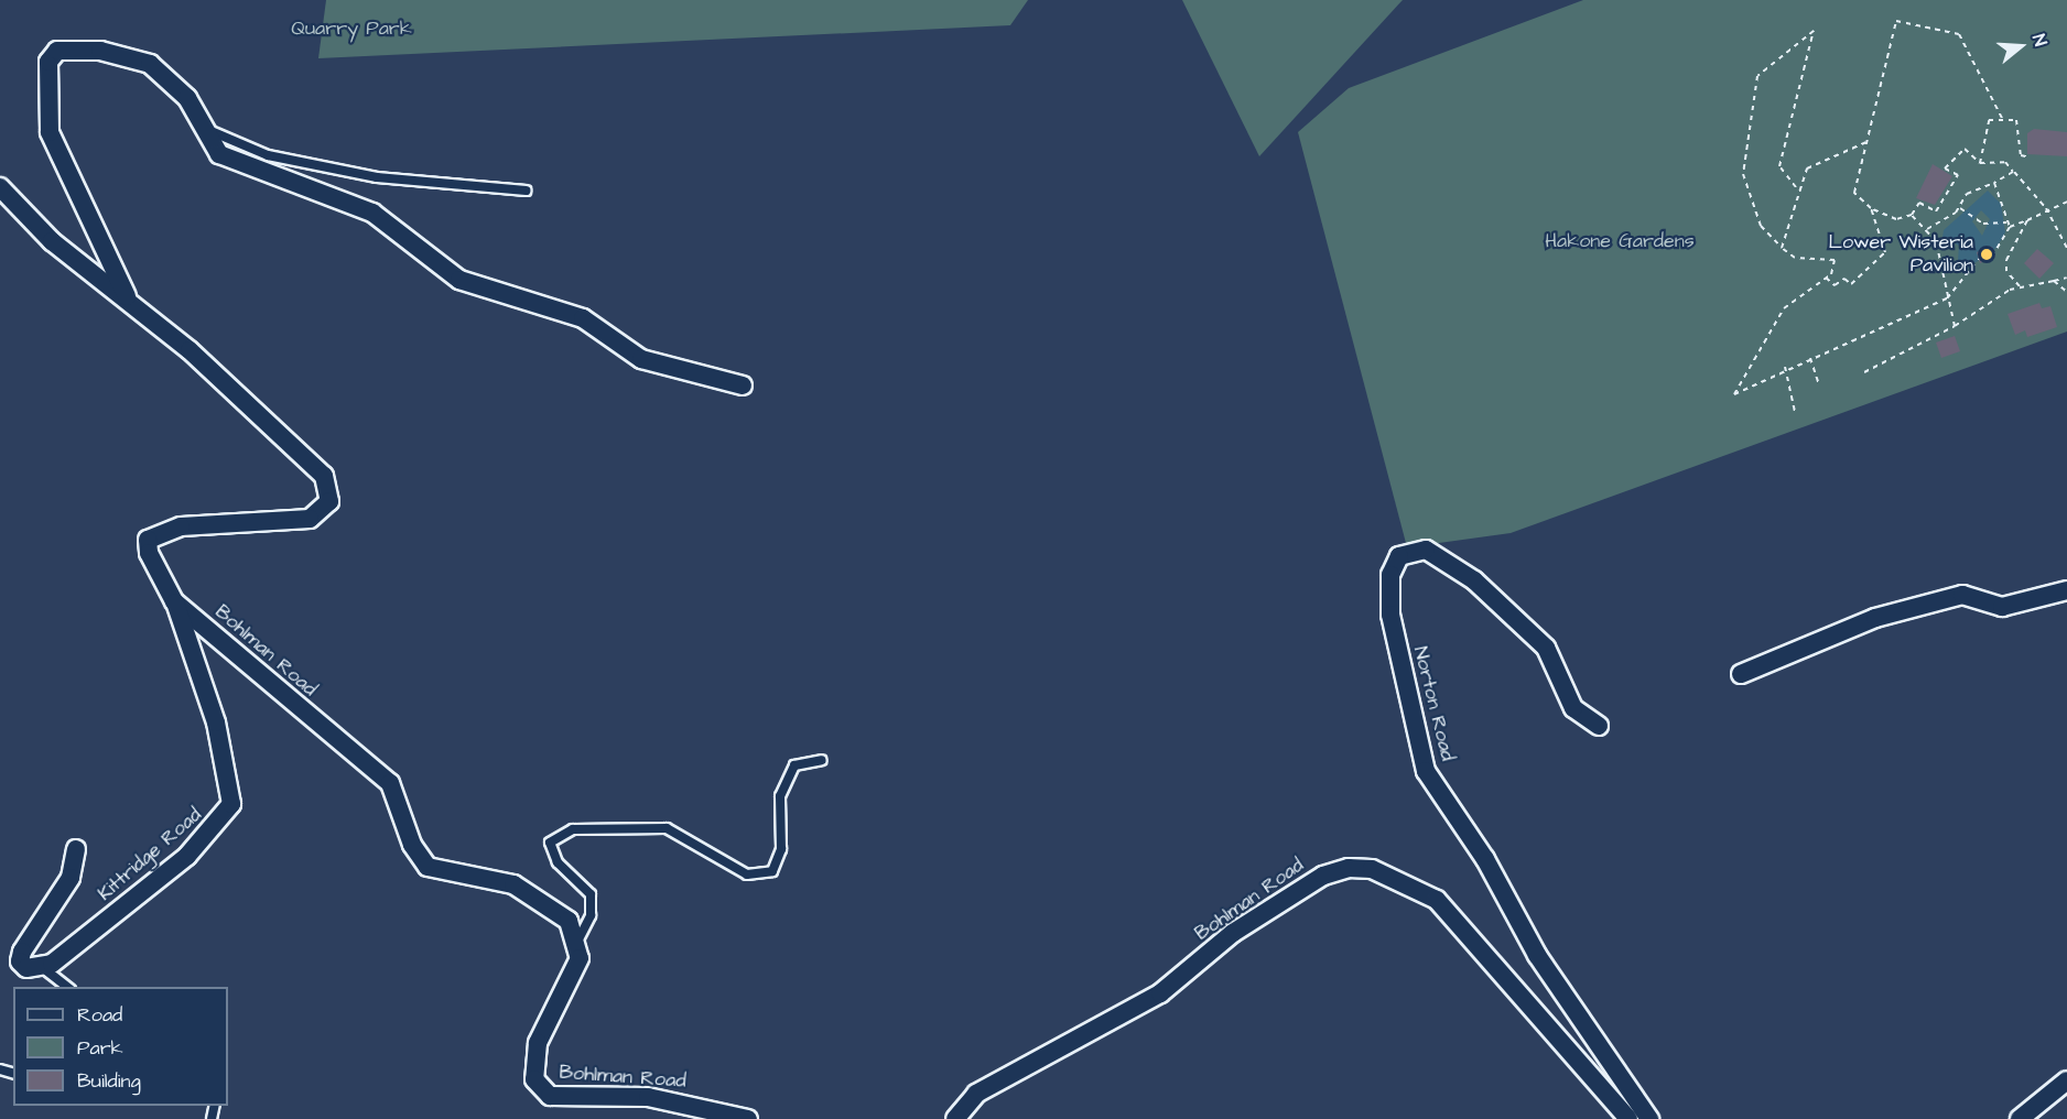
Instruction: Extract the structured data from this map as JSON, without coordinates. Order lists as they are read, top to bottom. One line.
{"streets":{"street":["Bohlman Road","Norton Road","Kittridge Road"]},"crossings":[["Bohlman Road","Kittridge Road"]],"parks":["Quarry Park","Hakone Gardens"],"places":["Lower Wisteria Pavilion"],"legend":["Road","Park","Building"],"north":"right"}
